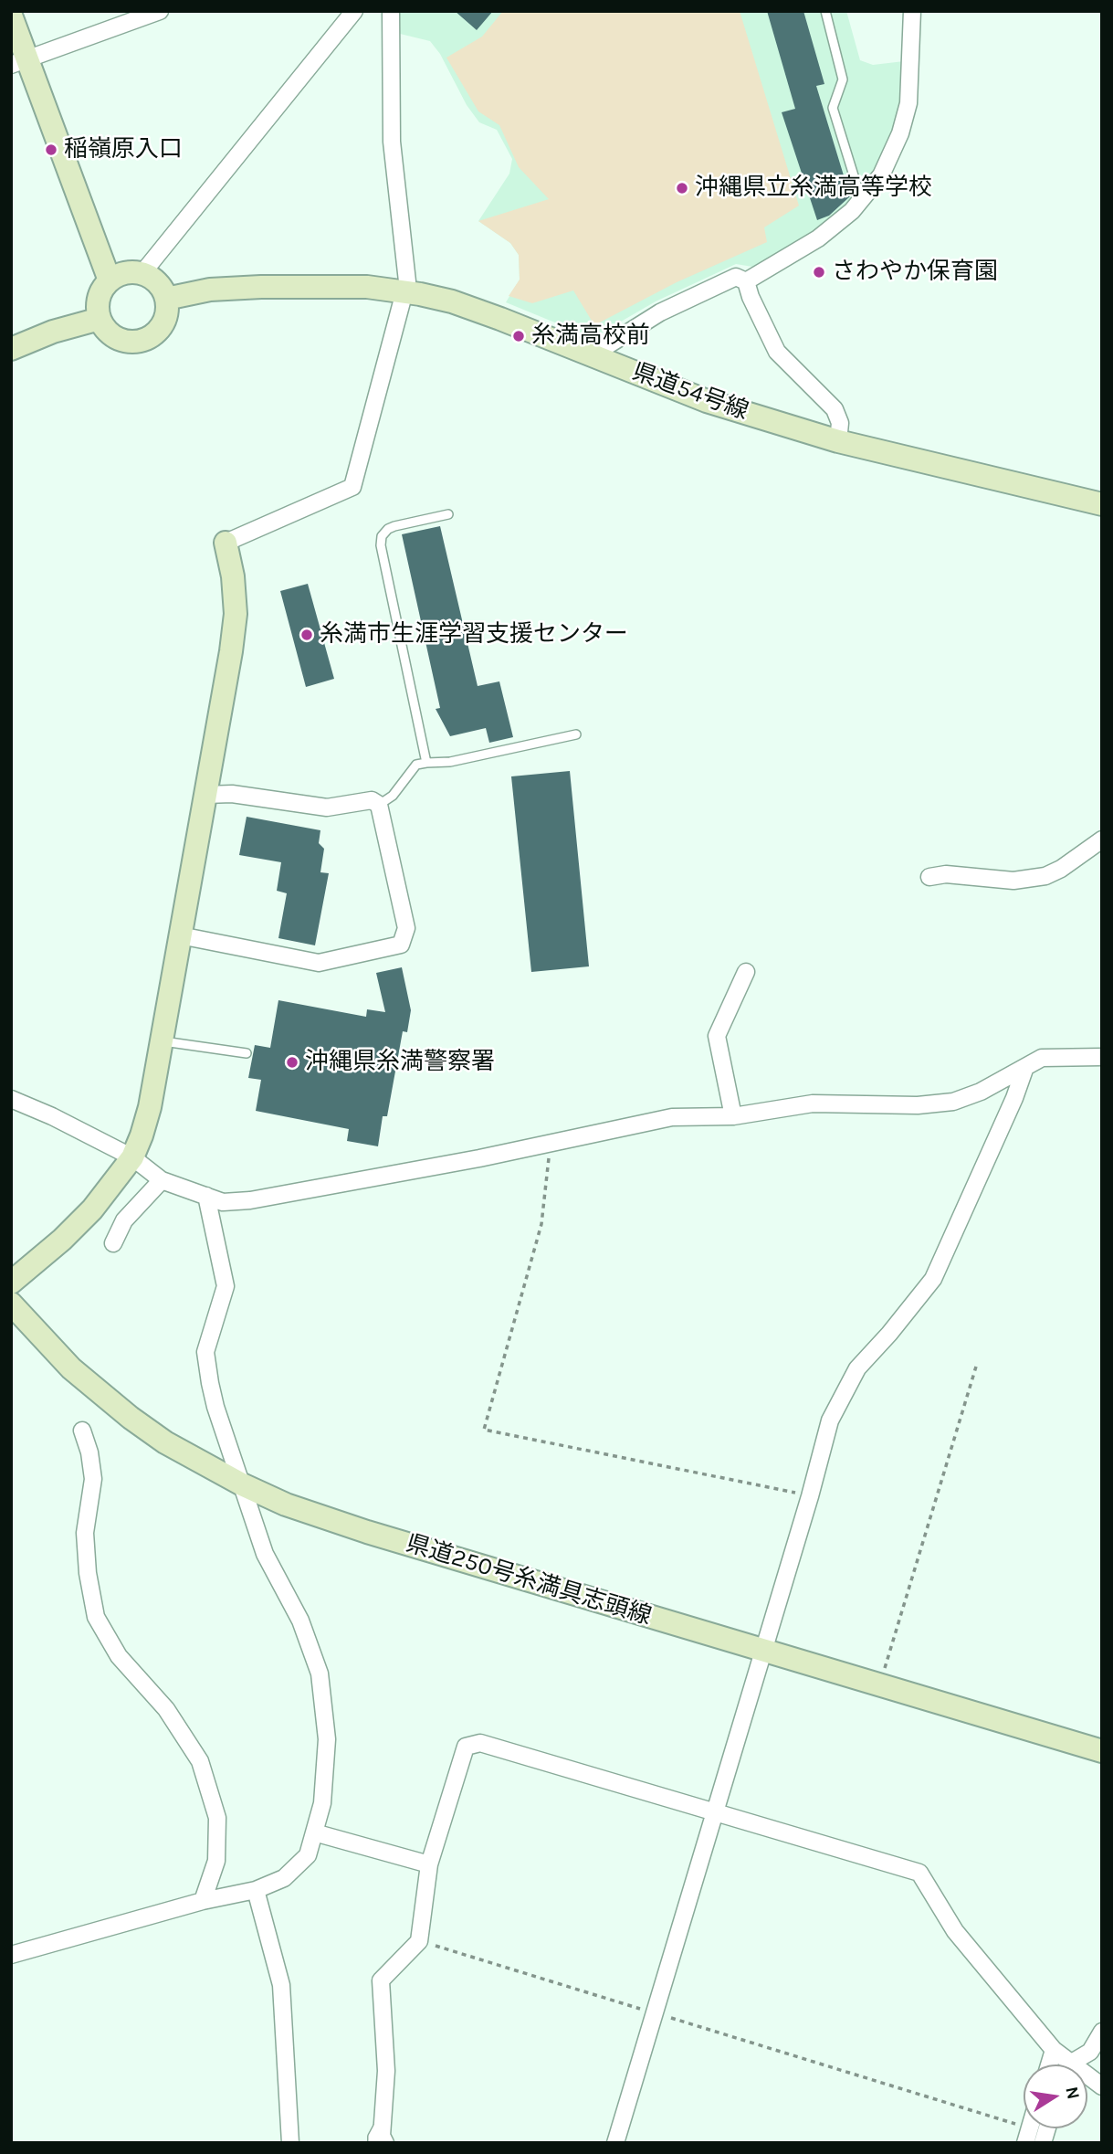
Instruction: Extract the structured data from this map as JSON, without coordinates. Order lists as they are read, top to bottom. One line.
{"streets":{"main road":["県道54号線","県道250号糸満具志頭線"]},"places":["稲嶺原入口","沖縄県立糸満高等学校","さわやか保育園","糸満高校前","糸満市生涯学習支援センター","沖縄県糸満警察署"],"north":"right"}
